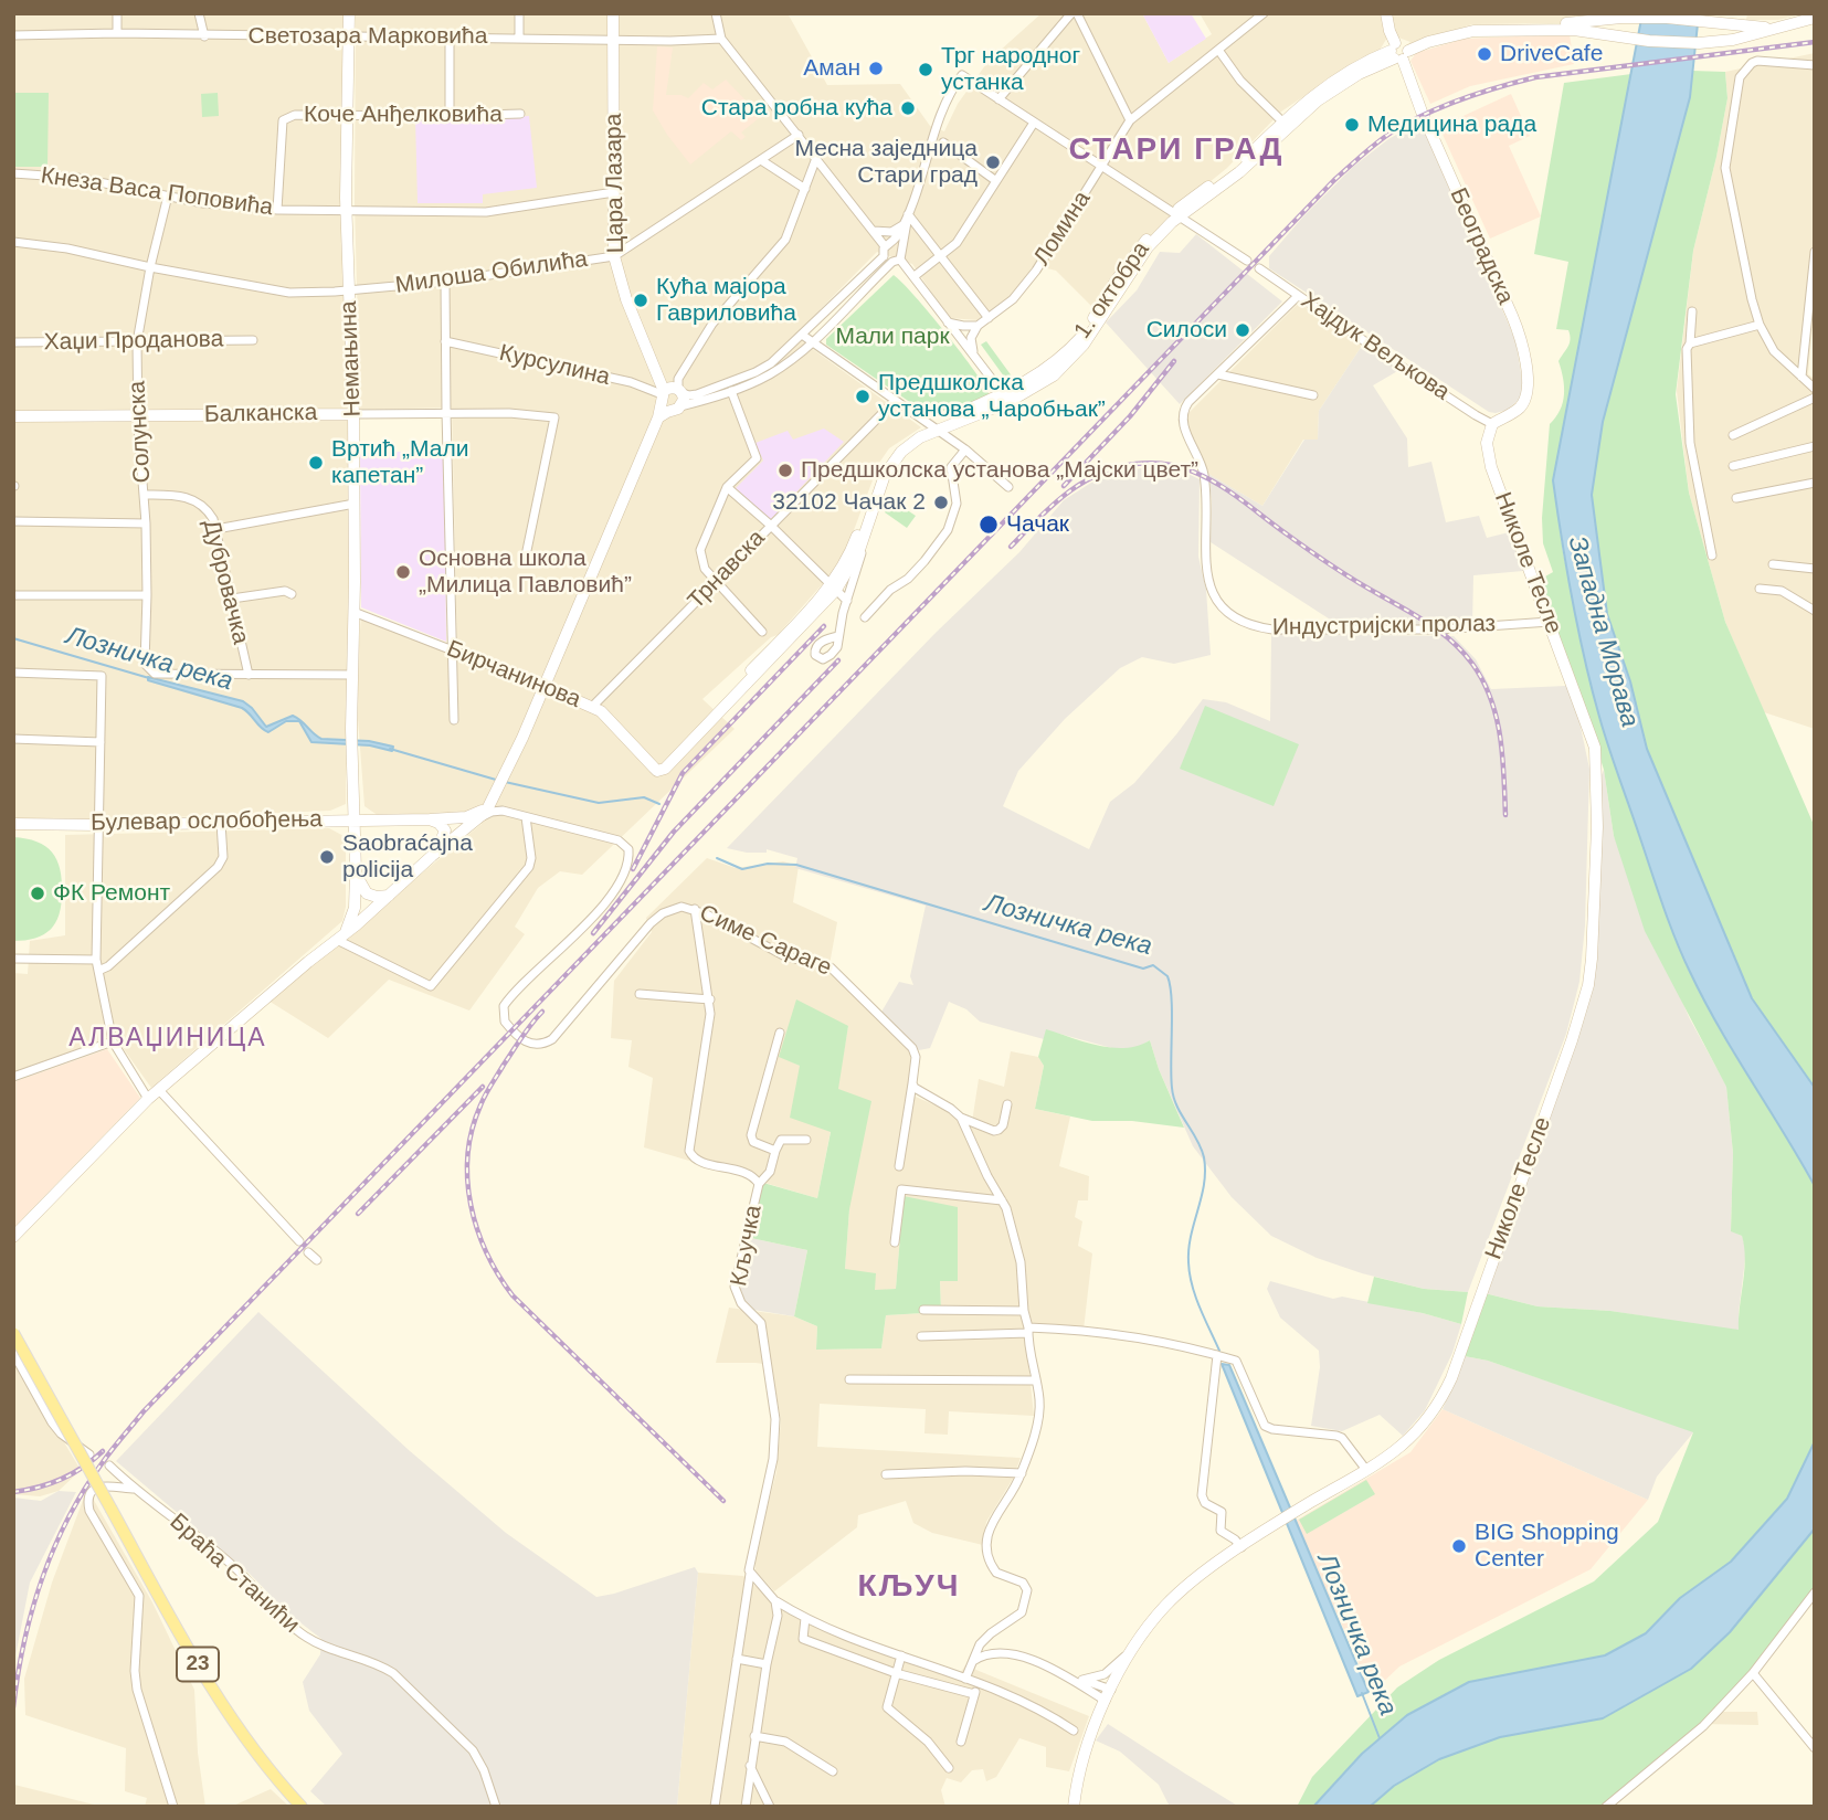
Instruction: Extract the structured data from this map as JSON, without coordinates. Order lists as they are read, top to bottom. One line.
{"streets":{"main road":["23"],"street":["Светозара Марковића","Коче Анђелковића","Цара Лазара","Кнеза Васа Поповића","Ломина","Београдска","Милоша Обилића","1. октобра","Хаџи Проданова","Хајдук Вељкова","Немањина","Курсулина","Балканска","Солунска","Николе Тесле","Трнавска","Дубровачка","Индустријски пролаз","Бирчанинова","Булевар ослобођења","Симе Сараге","Кључка","Браћа Станићи"]},"crossings":[["Светозара Марковића","Цара Лазара"],["Светозара Марковића","Немањина"],["Коче Анђелковића","Кнеза Васа Поповића"],["Коче Анђелковића","Немањина"],["Цара Лазара","Кнеза Васа Поповића"],["Цара Лазара","Милоша Обилића"],["Цара Лазара","Курсулина"],["Кнеза Васа Поповића","Немањина"],["Кнеза Васа Поповића","Солунска"],["Београдска","1. октобра"],["Београдска","Хајдук Вељкова"],["Београдска","Николе Тесле"],["Милоша Обилића","Немањина"],["Милоша Обилића","Солунска"],["1. октобра","Бирчанинова"],["Хаџи Проданова","Солунска"],["Хајдук Вељкова","Николе Тесле"],["Хајдук Вељкова","Индустријски пролаз"],["Немањина","Балканска"],["Немањина","Бирчанинова"],["Немањина","Булевар ослобођења"],["Балканска","Солунска"],["Солунска","Дубровачка"],["Николе Тесле","Индустријски пролаз"],["Трнавска","Бирчанинова"],["Булевар ослобођења","Симе Сараге"],["Симе Сараге","Кључка"]],"districts":["СТАРИ ГРАД","АЛВАЏИНИЦА","КЉУЧ"],"water":["Западна Морава","Лозничка река"],"parks":["Мали парк"],"places":["DriveCafe","Аман","Трг народног устанка","Стара робна кућа","Медицина рада","Месна заједница Стари град","Кућа мајора Гавриловића","Силоси","Предшколска установа „Чаробњак”","Вртић „Мали капетан”","Предшколска установа „Мајски цвет”","32102 Чачак 2","Чачак","Основна школа „Милица Павловић”","Saobraćajna policija","ФК Ремонт","BIG Shopping Center"]}
